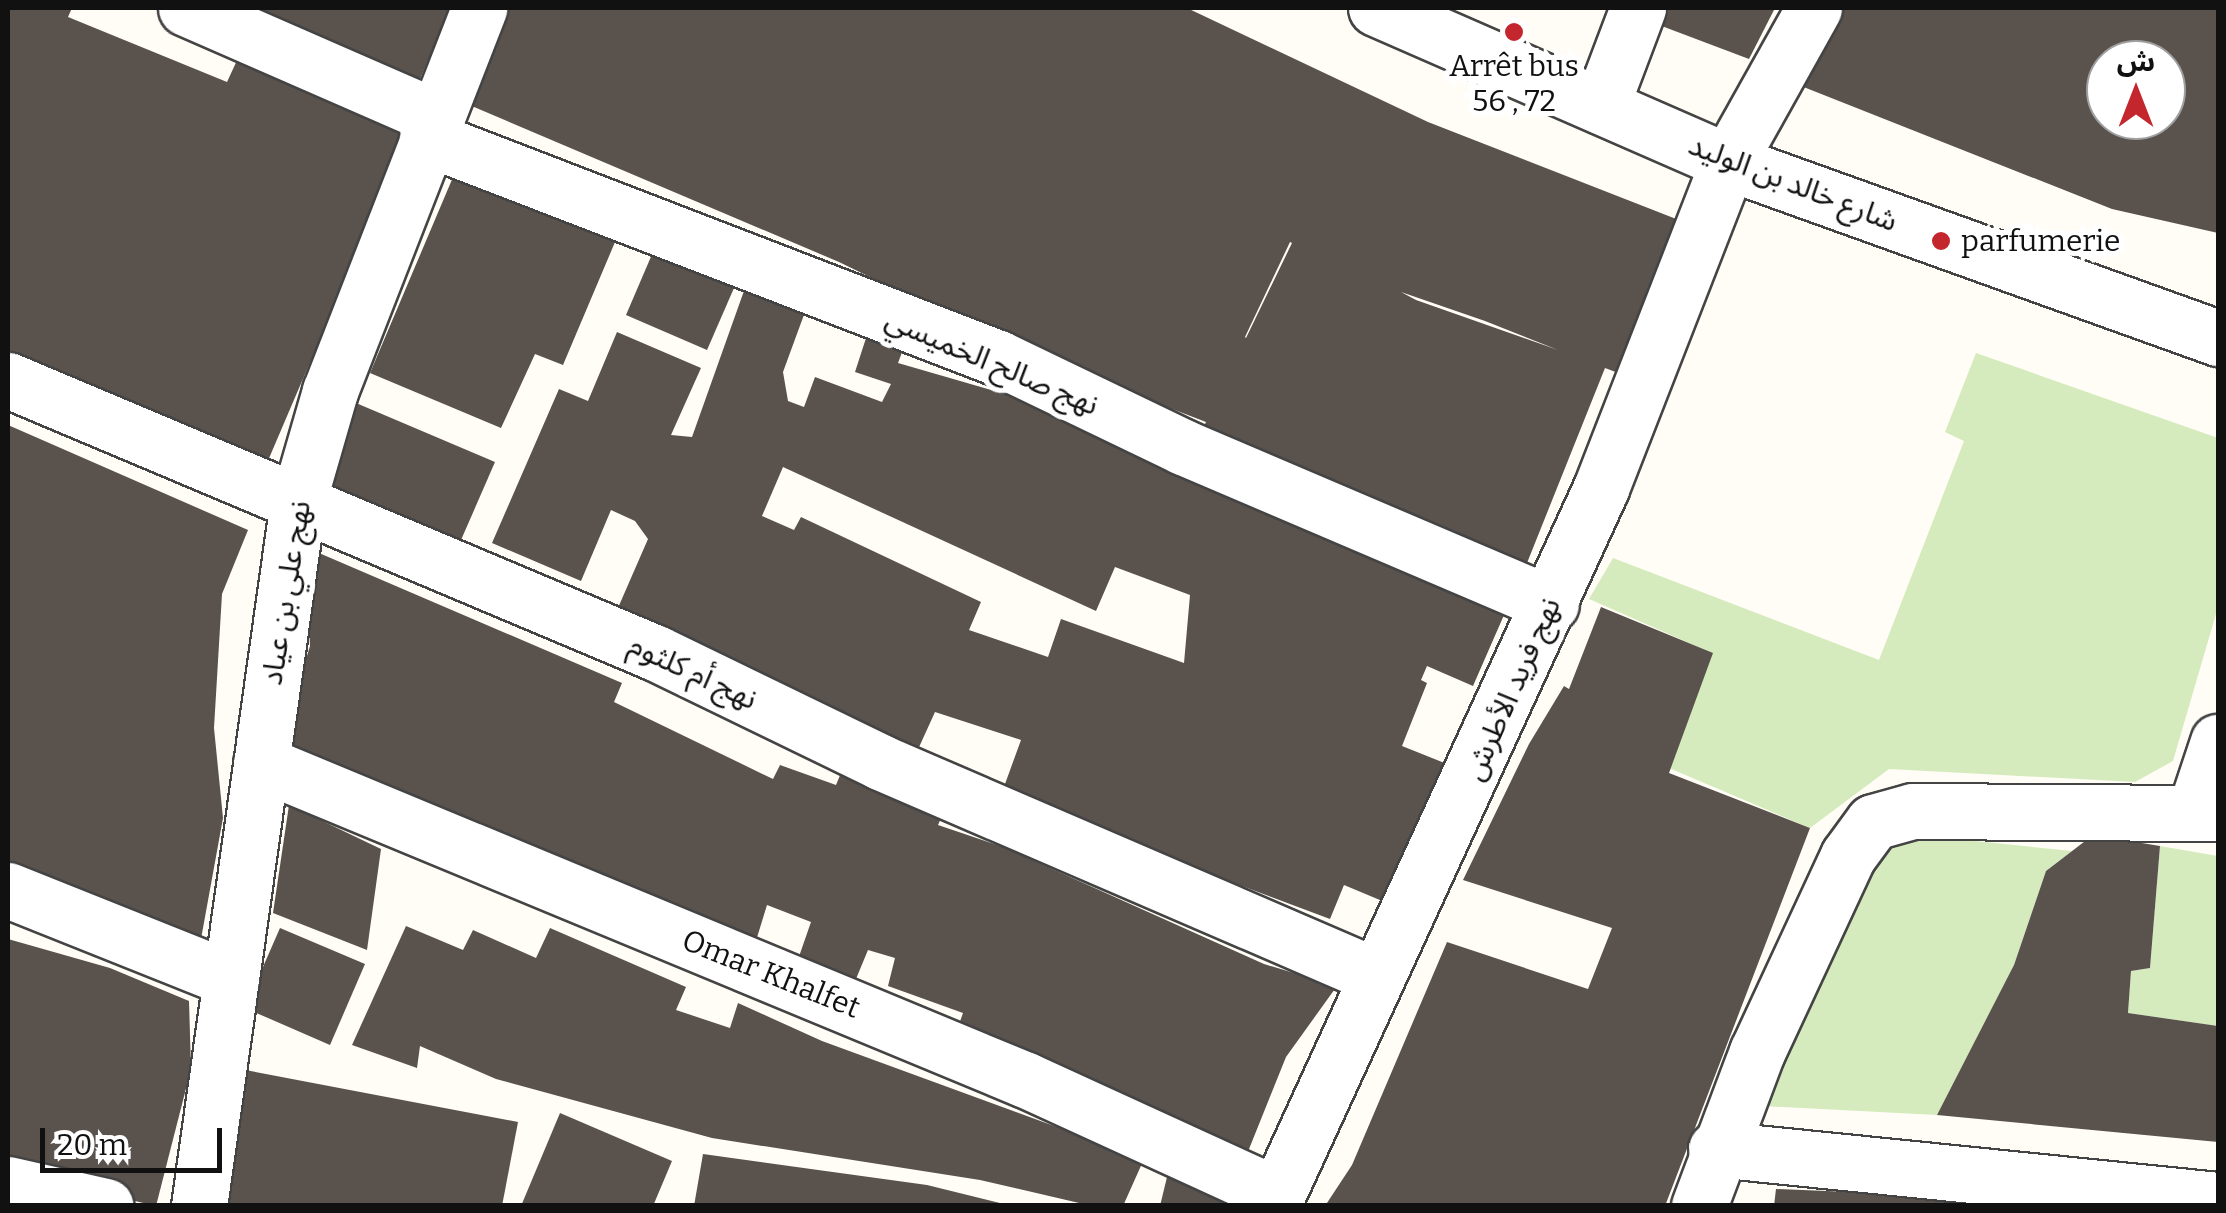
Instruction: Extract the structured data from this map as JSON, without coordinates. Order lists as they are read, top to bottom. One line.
{"streets":{"street":["شارع خالد بن الوليد","نهج صالح الخميسي","نهج علي بن عياد","نهج أم كلثوم","نهج فريد الأطرش","Omar Khalfet"]},"crossings":[["شارع خالد بن الوليد","نهج فريد الأطرش"],["نهج صالح الخميسي","نهج علي بن عياد"],["نهج صالح الخميسي","نهج فريد الأطرش"],["نهج علي بن عياد","نهج أم كلثوم"],["نهج علي بن عياد","Omar Khalfet"],["نهج أم كلثوم","نهج فريد الأطرش"],["نهج فريد الأطرش","Omar Khalfet"]],"places":["Arrêt bus 56 , 72","parfumerie"],"scale_bar":"20 m","north":"top"}
